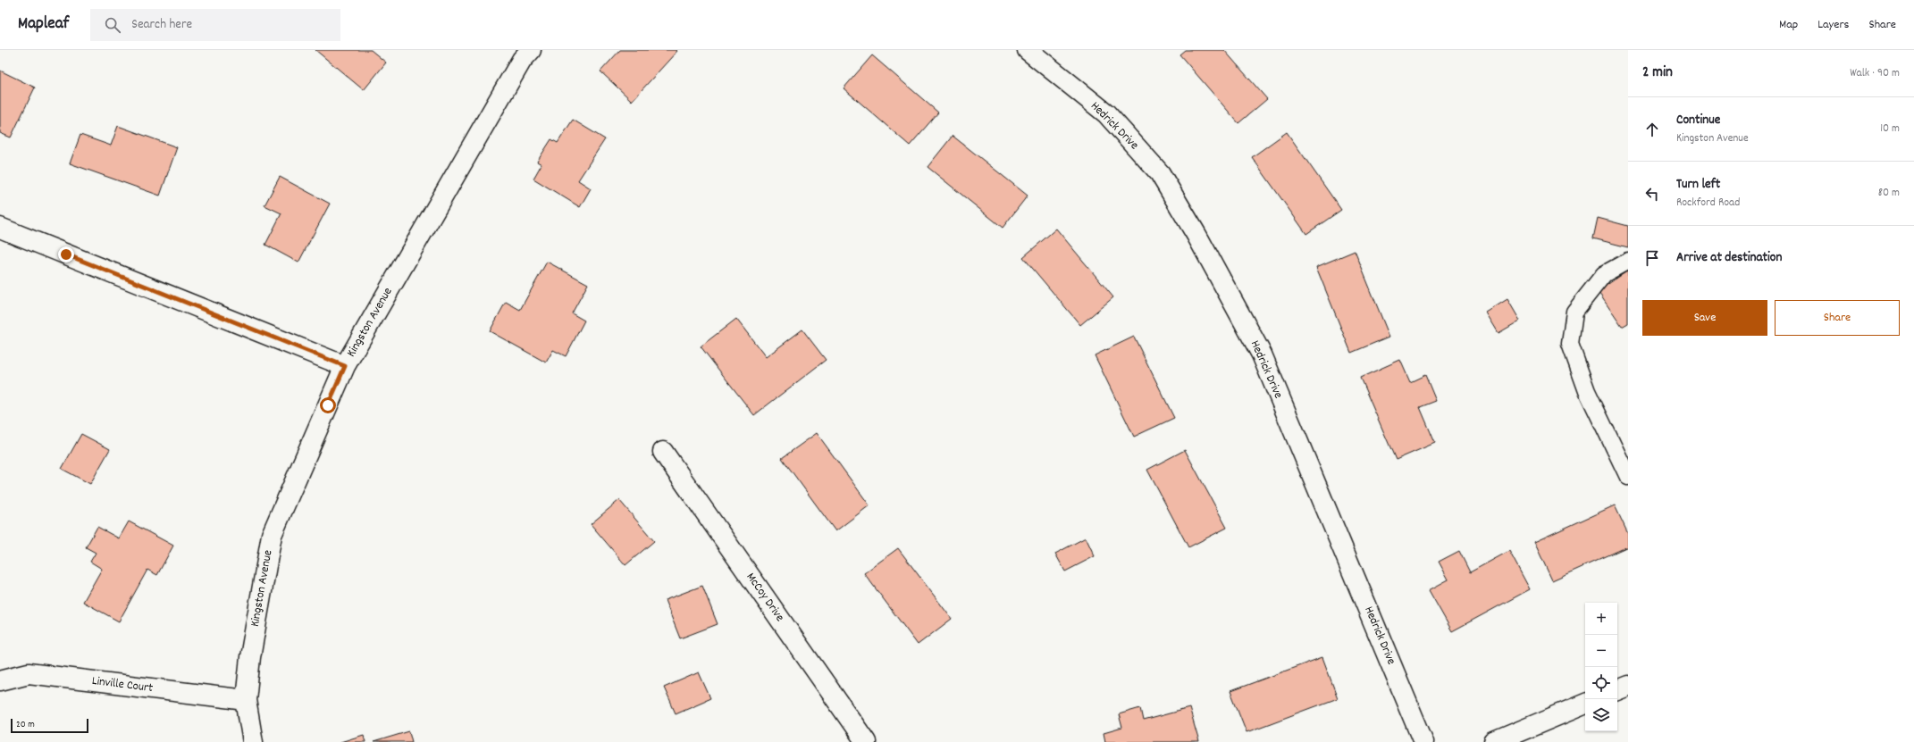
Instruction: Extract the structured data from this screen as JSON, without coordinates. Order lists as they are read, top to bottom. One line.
{"streets":{"street":["Hedrick Drive","Kingston Avenue","McCoy Drive","Linville Court"]},"crossings":[["Kingston Avenue","Linville Court"]],"scale_bar":"20 m","page":{"header":"Mapleaf","search":"Search here","nav":["Map","Layers","Share"],"heading":["2 min","Walk · 90 m"],"list":[["Continue","Kingston Avenue","10 m"],["Turn left","Rockford Road","80 m"],"Arrive at destination"],"buttons":["Save","Share"],"map_buttons":["+","−"],"scale":"20 m"}}
